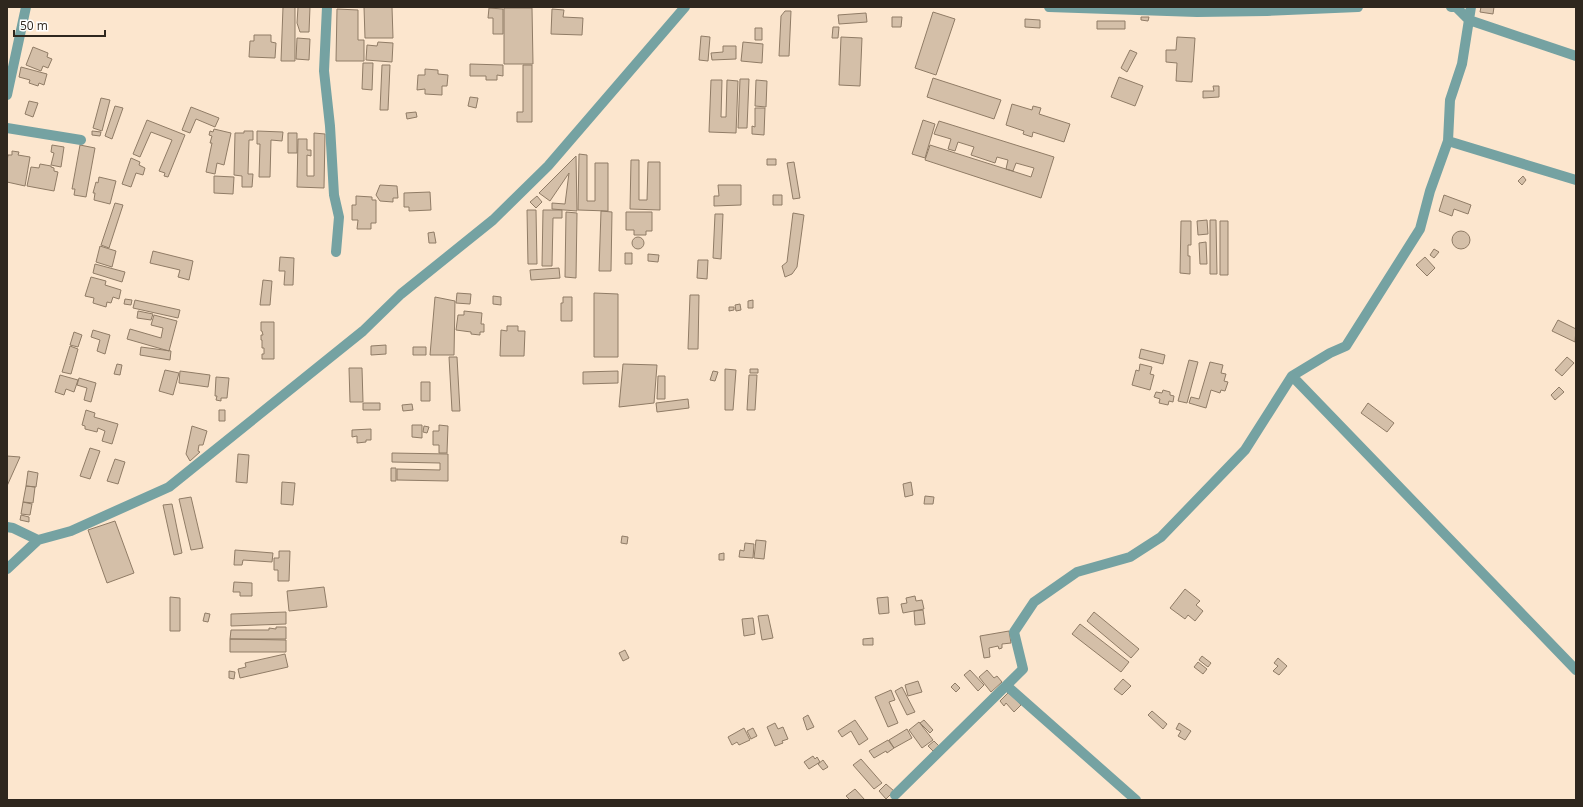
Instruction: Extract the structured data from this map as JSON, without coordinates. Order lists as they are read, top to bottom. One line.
{"scale_bar":"50 m"}
